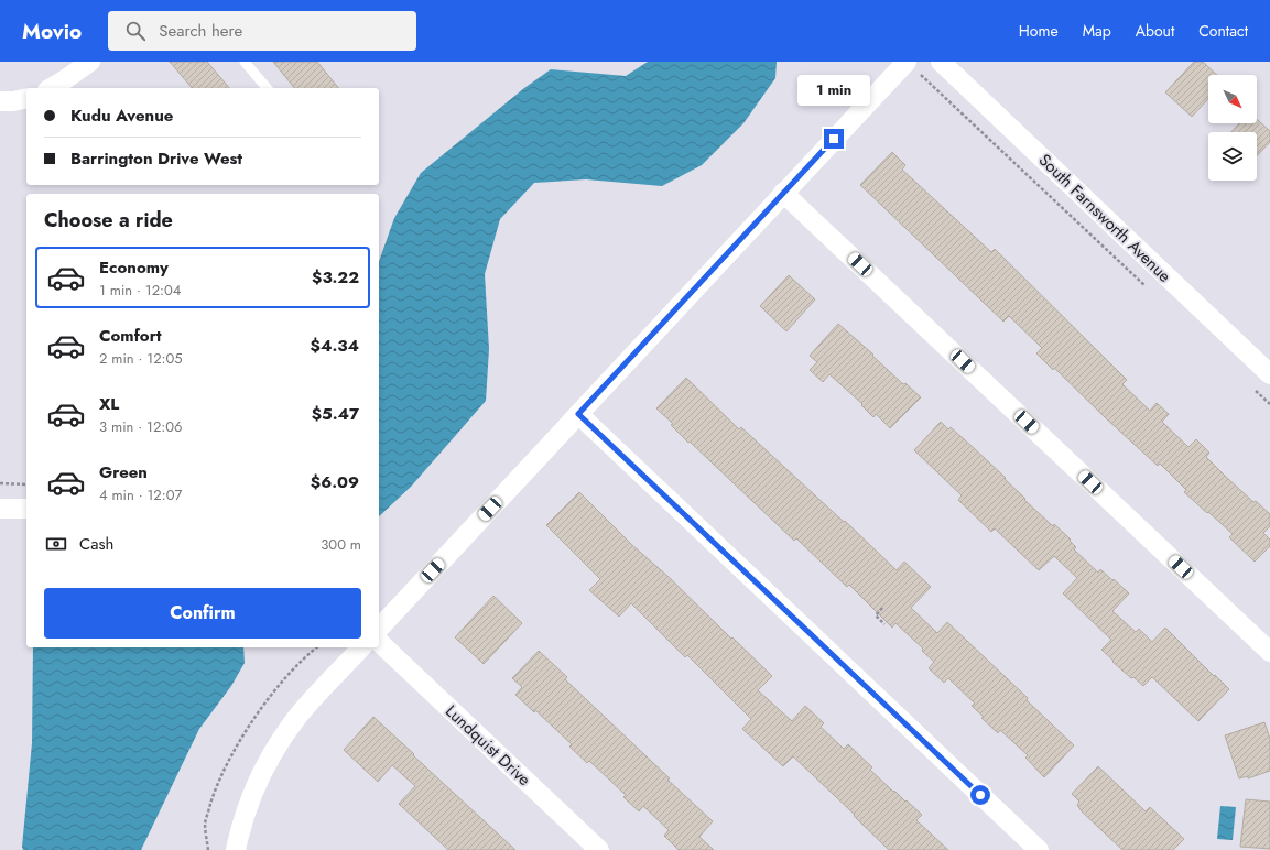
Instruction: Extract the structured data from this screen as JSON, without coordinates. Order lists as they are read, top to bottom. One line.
{"streets":{"street":["South Farnsworth Avenue","Lundquist Drive"]},"north":"bottom right","page":{"header":"Movio","search":"Search here","nav":["Home","Map","About","Contact"],"bubble":"1 min","banner":["Kudu Avenue","Barrington Drive West"],"heading":"Choose a ride","list":[{"name":"Economy","note":"1 min · 12:04","value":"$3.22"},{"name":"Comfort","note":"2 min · 12:05","value":"$4.34"},{"name":"XL","note":"3 min · 12:06","value":"$5.47"},{"name":"Green","note":"4 min · 12:07","value":"$6.09"}],"pay":["Cash","300 m"],"buttons":"Confirm"}}
